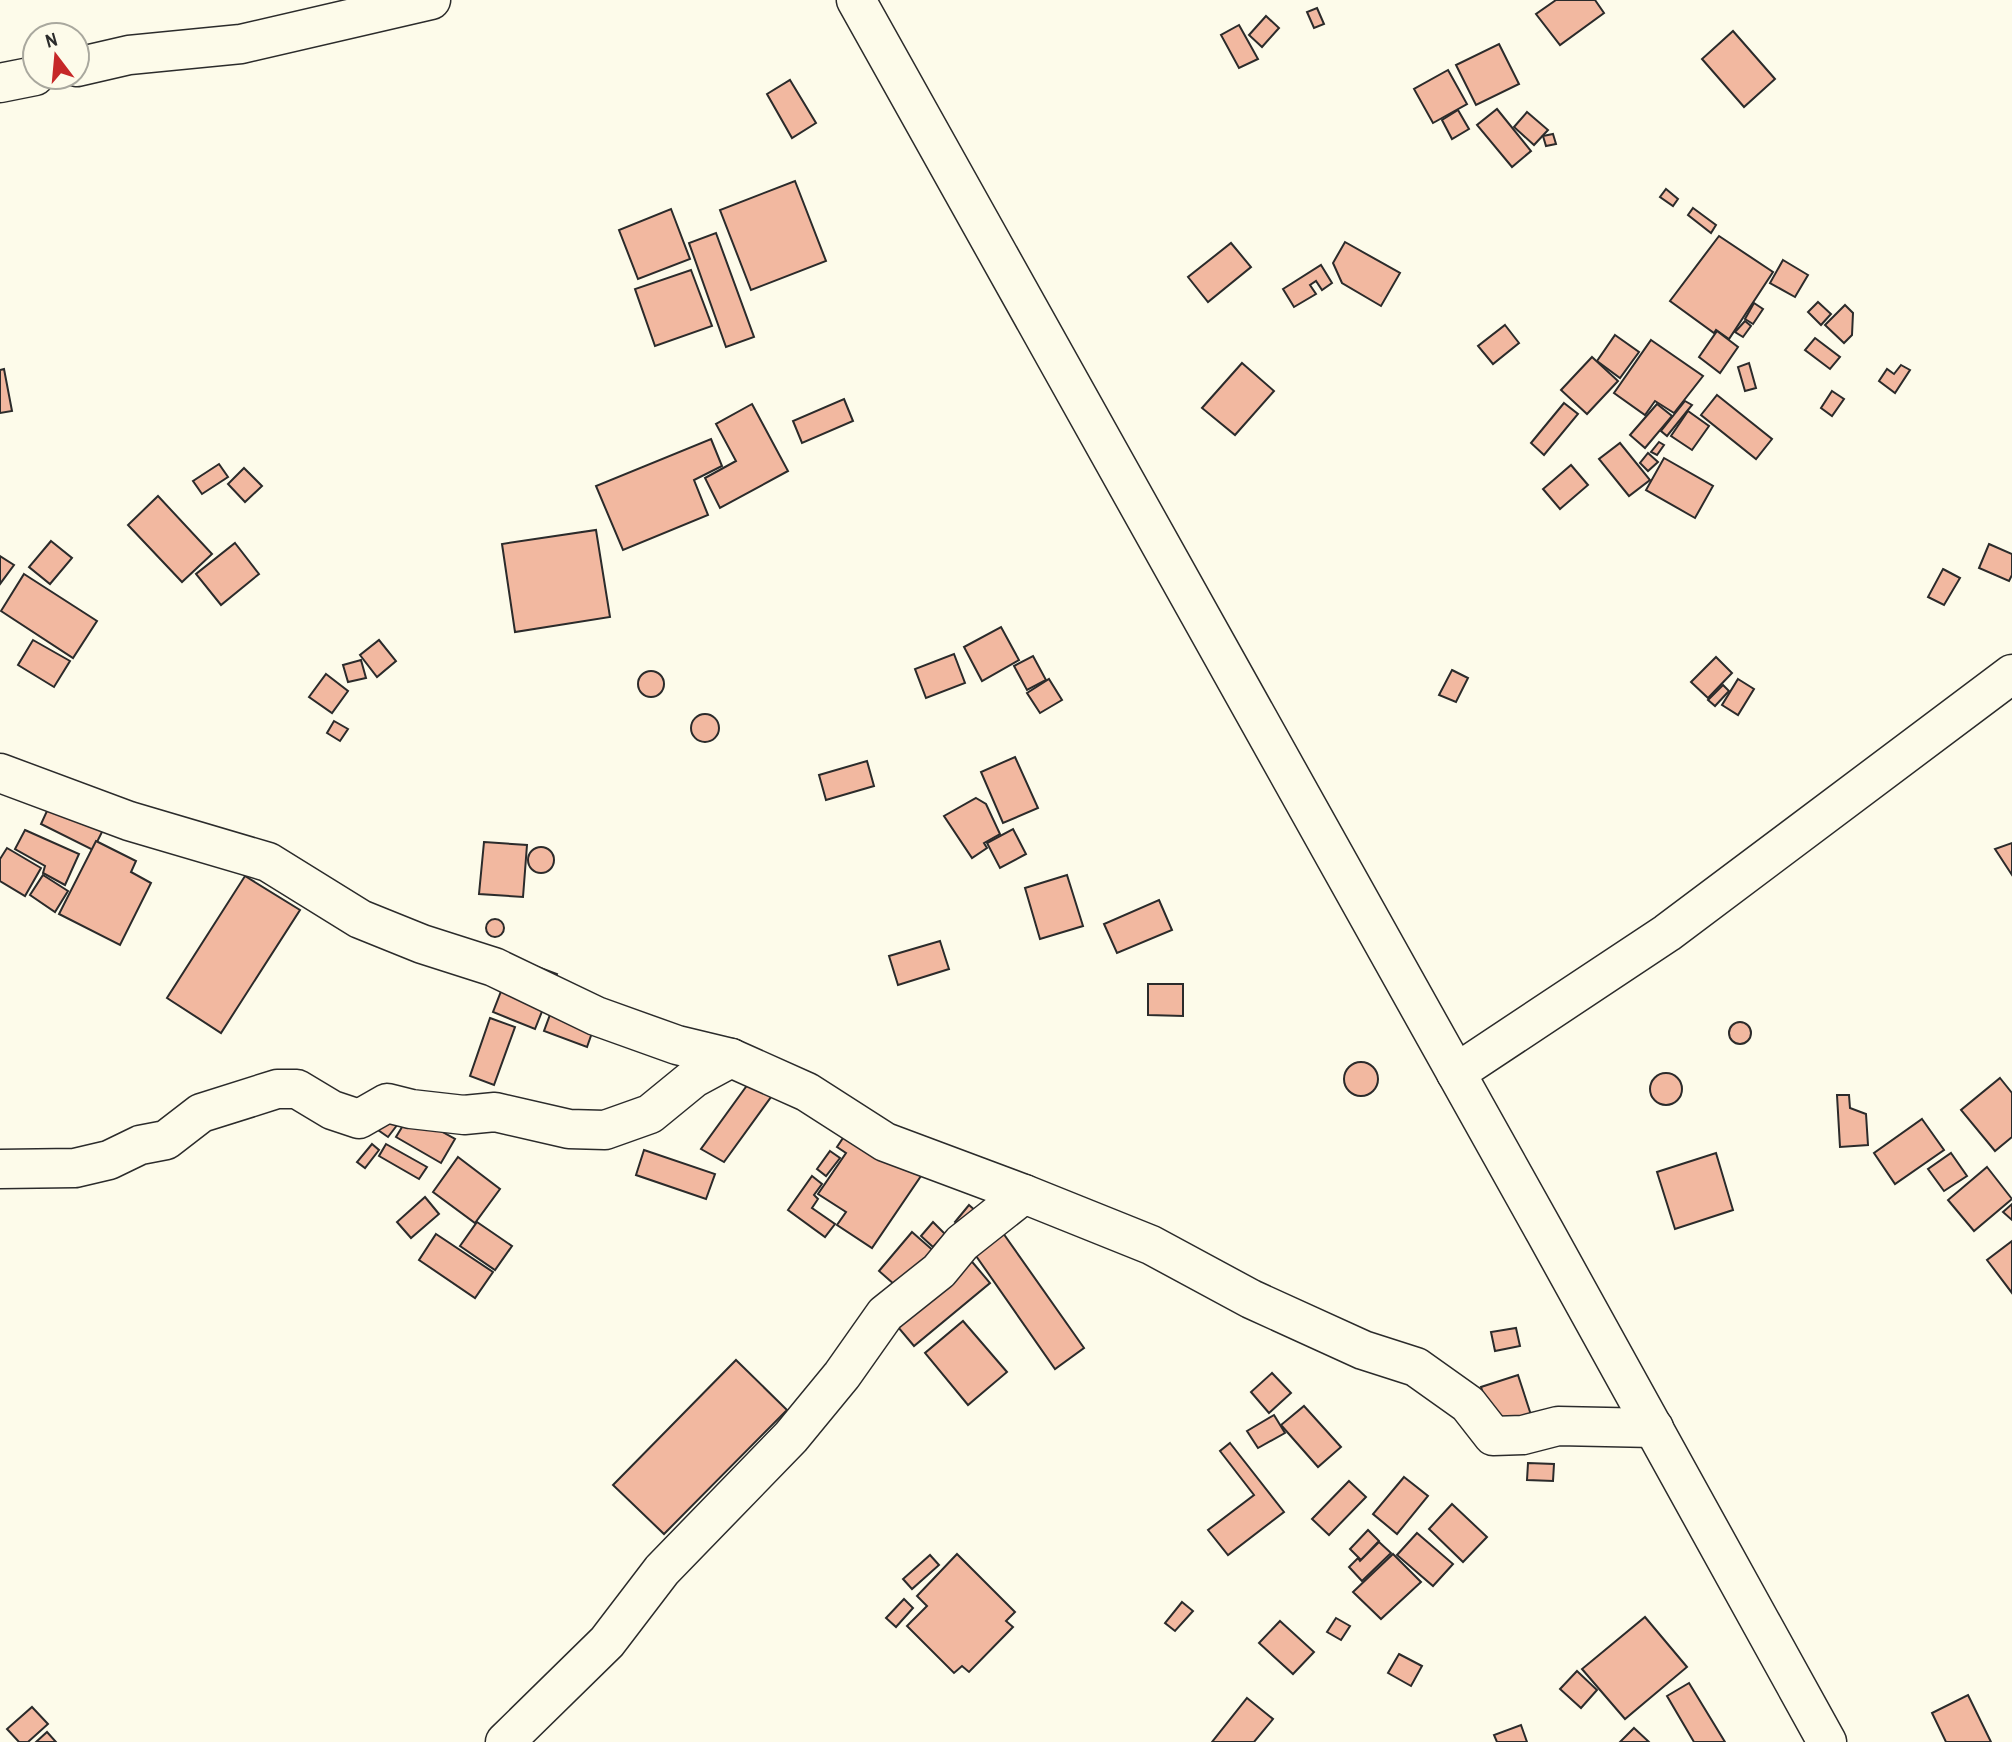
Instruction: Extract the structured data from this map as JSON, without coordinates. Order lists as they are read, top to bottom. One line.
{"north":"top"}
